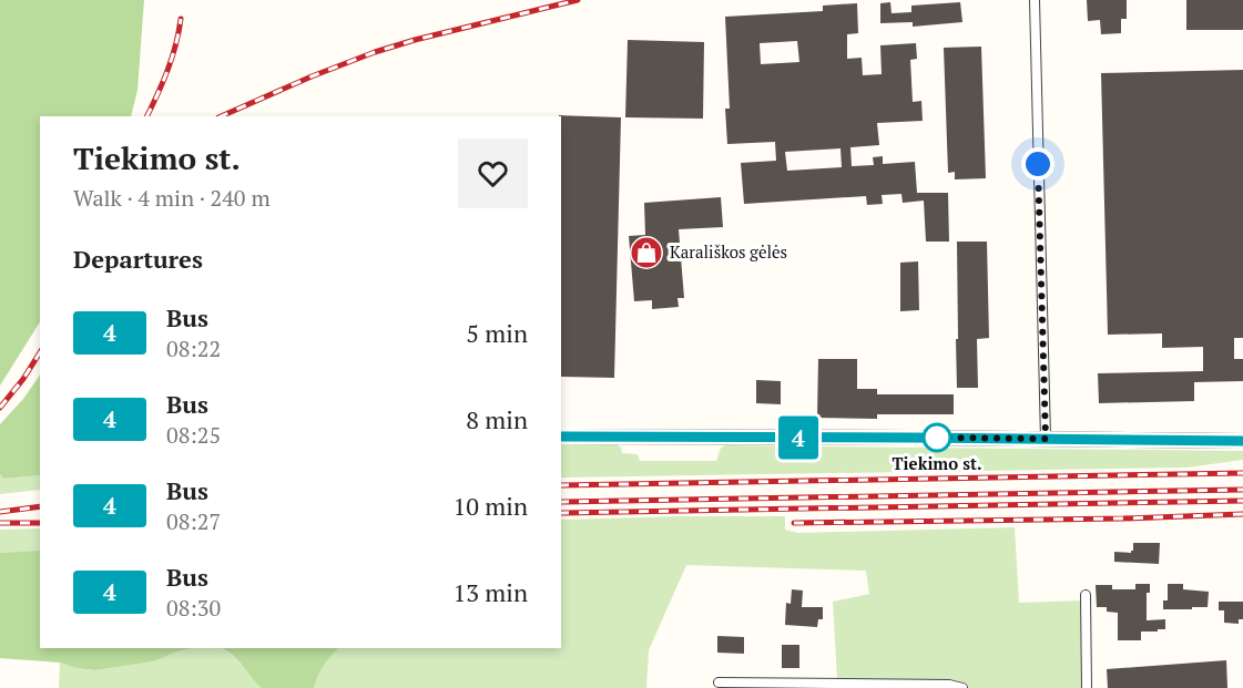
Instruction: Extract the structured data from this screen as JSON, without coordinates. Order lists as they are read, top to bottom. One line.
{"places":{"shop":["Karališkos gėlės"],"other":["Tiekimo st."]},"lines":["bus line 4"],"page":{"on_map":"4","heading":[["Tiekimo st.","Walk · 4 min · 240 m"],"Departures"],"list":[{"mark":"4","name":"Bus","note":"08:22","value":"5 min"},{"mark":"4","name":"Bus","note":"08:25","value":"8 min"},{"mark":"4","name":"Bus","note":"08:27","value":"10 min"},{"mark":"4","name":"Bus","note":"08:30","value":"13 min"}]}}
